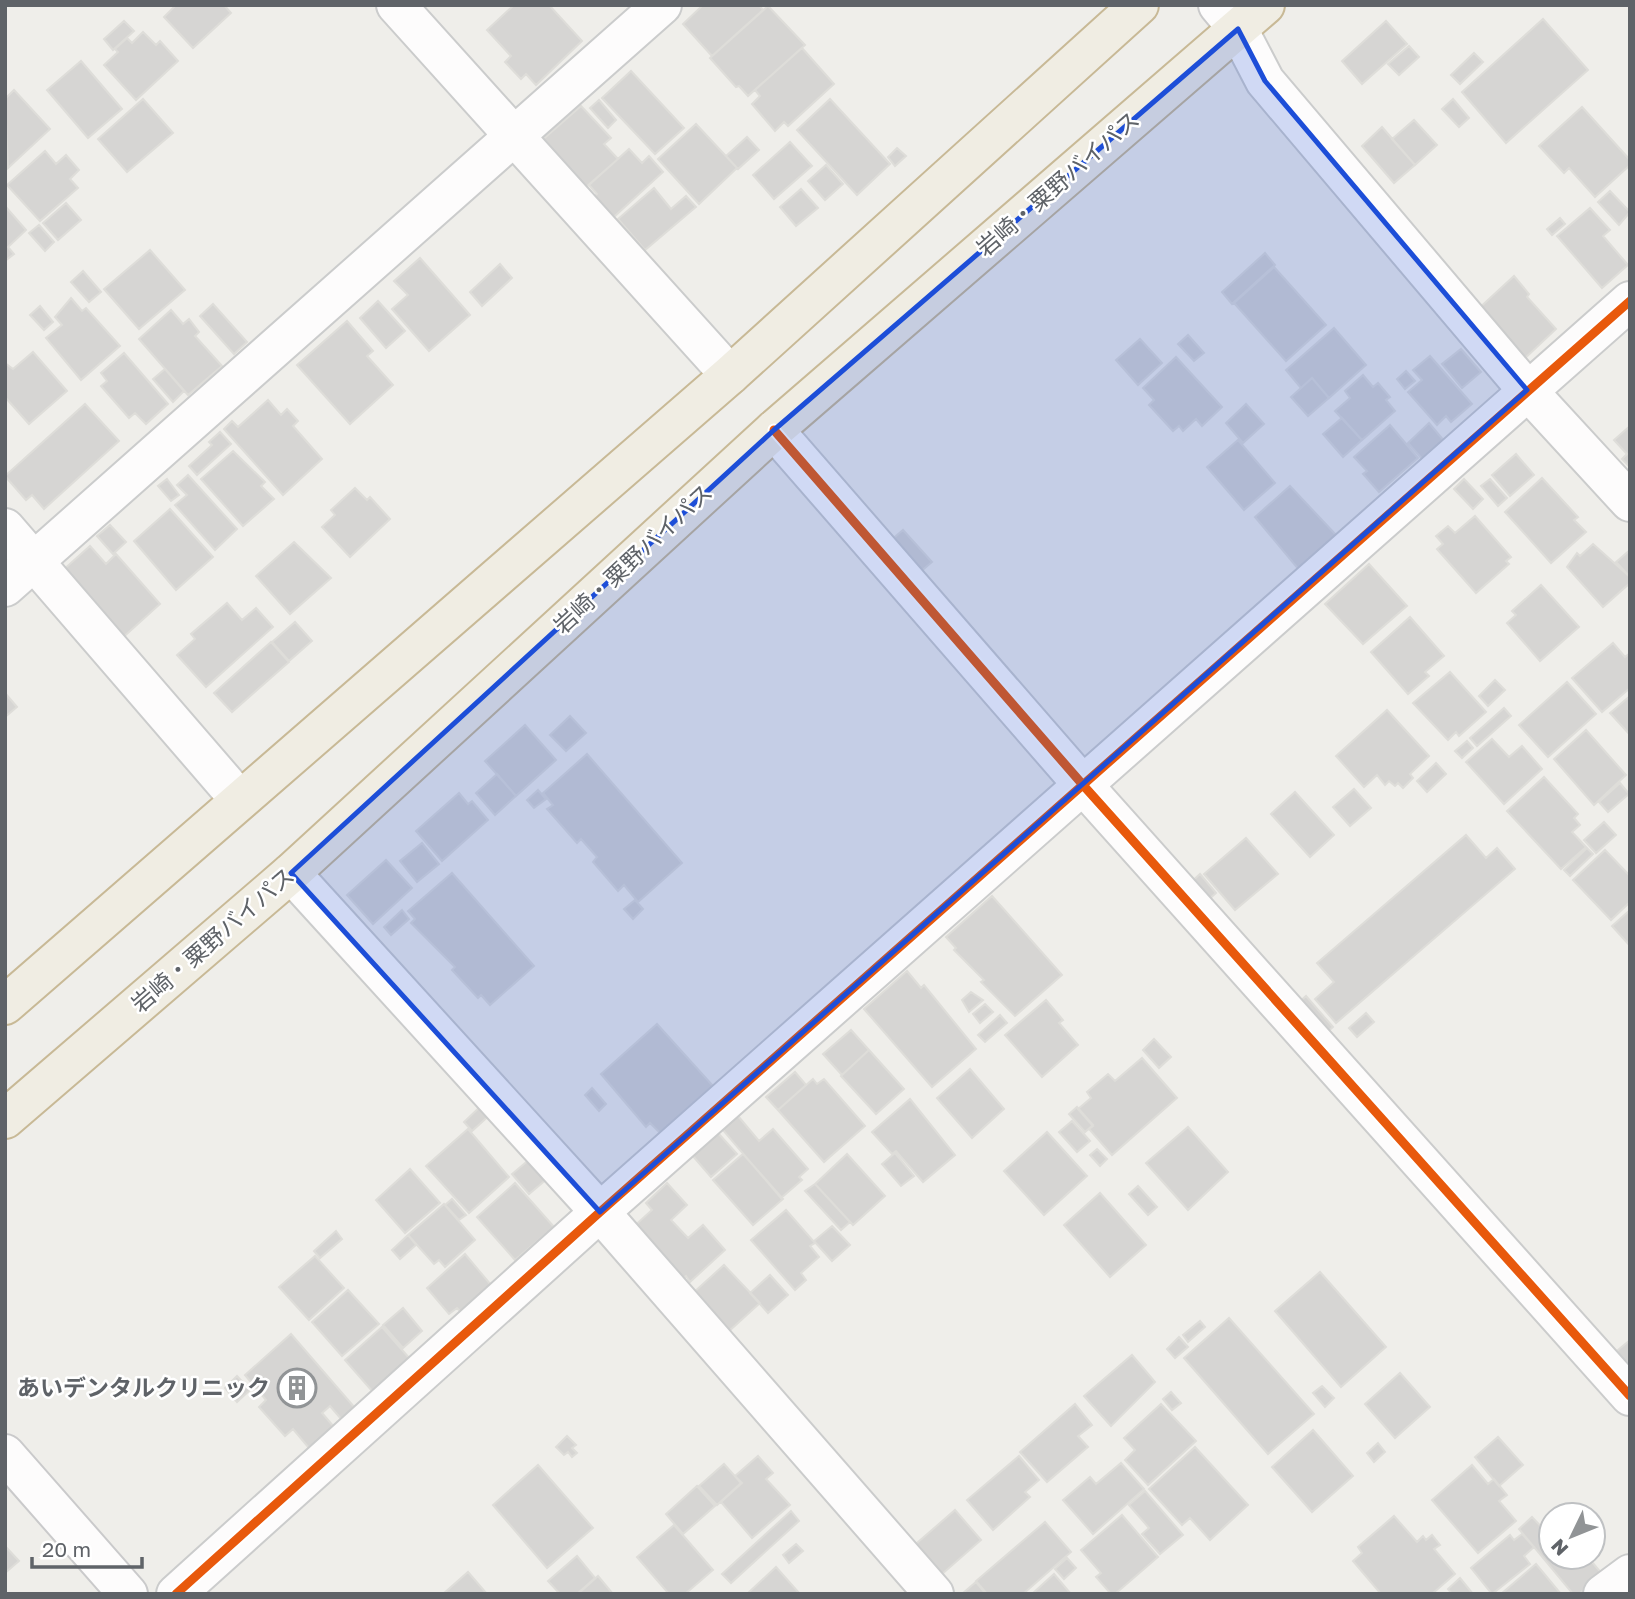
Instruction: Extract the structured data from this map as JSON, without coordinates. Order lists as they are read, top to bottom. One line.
{"streets":{"highway":["岩崎・粟野バイパス"]},"places":{"building":["あいデンタルクリニック"]},"scale_bar":"20 m","north":"bottom left"}
